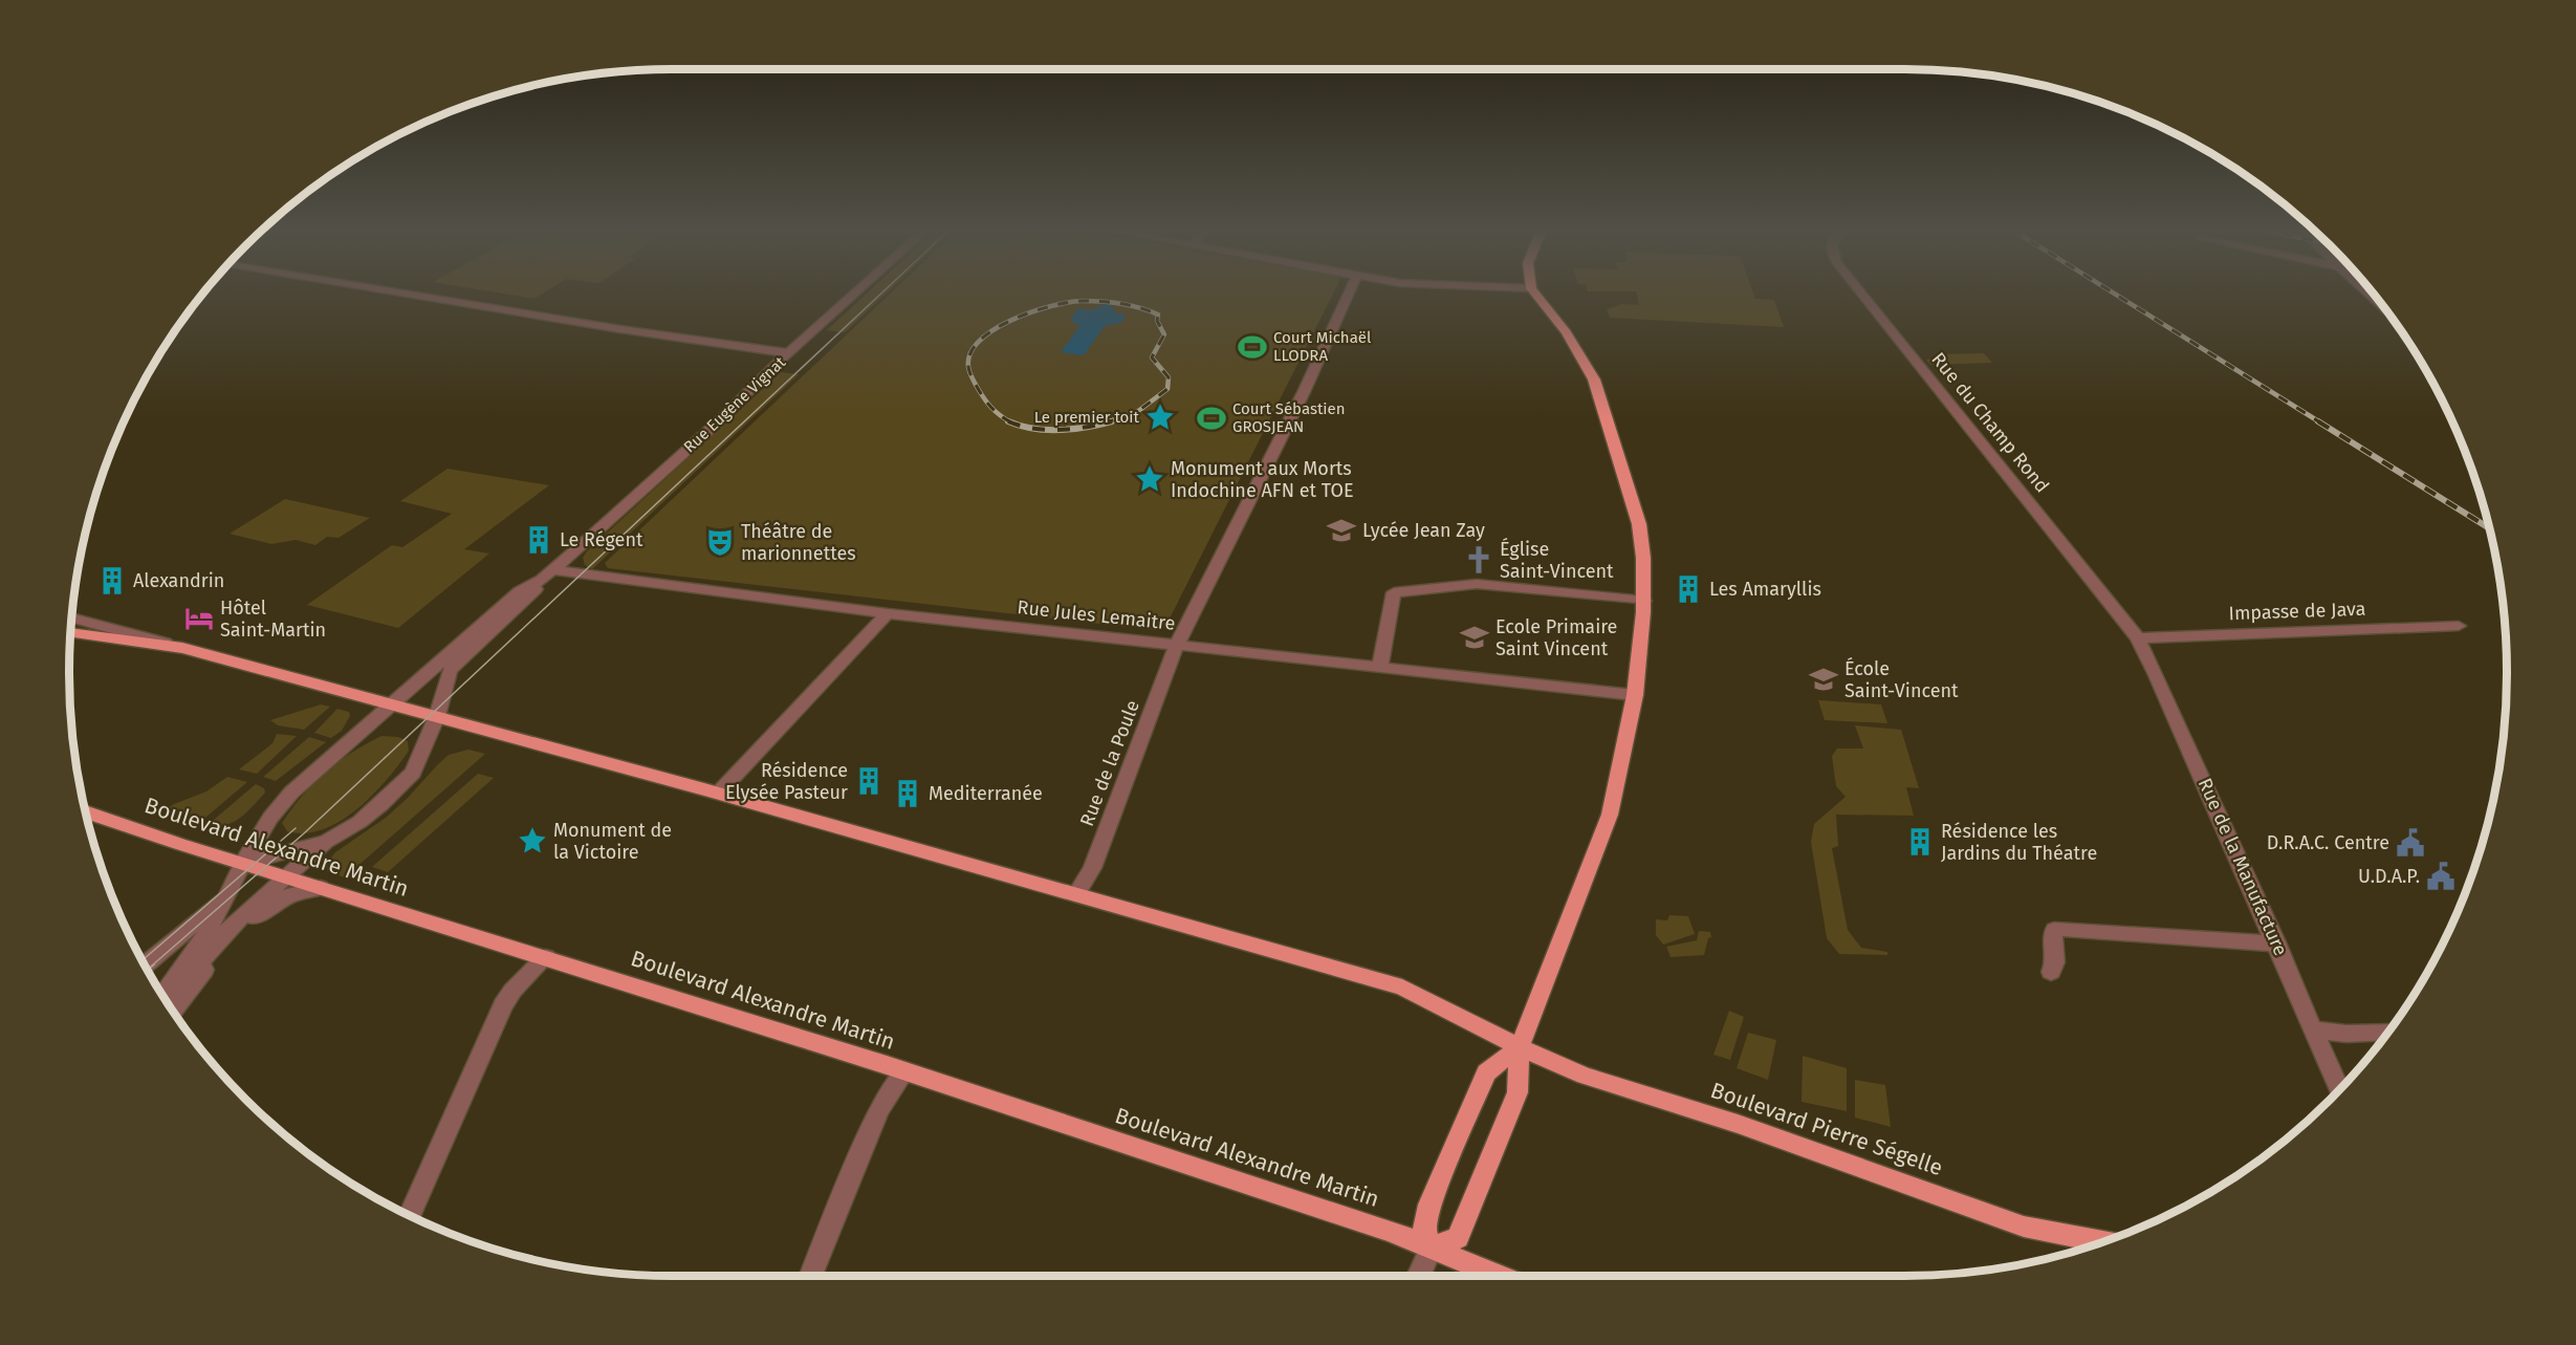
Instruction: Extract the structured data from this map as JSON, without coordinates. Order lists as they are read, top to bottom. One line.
{"streets":{"main road":["Boulevard Alexandre Martin","Boulevard Pierre Ségelle"],"street":["Rue Eugène Vignat","Rue du Champ Rond","Impasse de Java","Rue Jules Lemaitre","Rue de la Poule","Rue de la Manufacture"]},"crossings":[["Rue Eugène Vignat","Rue Jules Lemaitre"],["Rue Eugène Vignat","Boulevard Alexandre Martin"],["Rue du Champ Rond","Impasse de Java"],["Rue du Champ Rond","Rue de la Manufacture"],["Impasse de Java","Rue de la Manufacture"],["Rue Jules Lemaitre","Rue de la Poule"]],"places":{"sports":["Court Michaël LLODRA","Court Sébastien GROSJEAN"],"place":["Le premier toit","Monument aux Morts Indochine AFN et TOE","Monument de la Victoire"],"school or university":["Lycée Jean Zay","Ecole Primaire Saint Vincent","École Saint-Vincent"],"building":["Le Régent","Alexandrin","Les Amaryllis","Résidence Elysée Pasteur","Mediterranée","Résidence les Jardins du Théatre"],"theatre":["Théâtre de marionnettes"],"church":["Église Saint-Vincent"],"hotel":["Hôtel Saint-Martin"],"public building":["D.R.A.C. Centre","U.D.A.P."]}}
